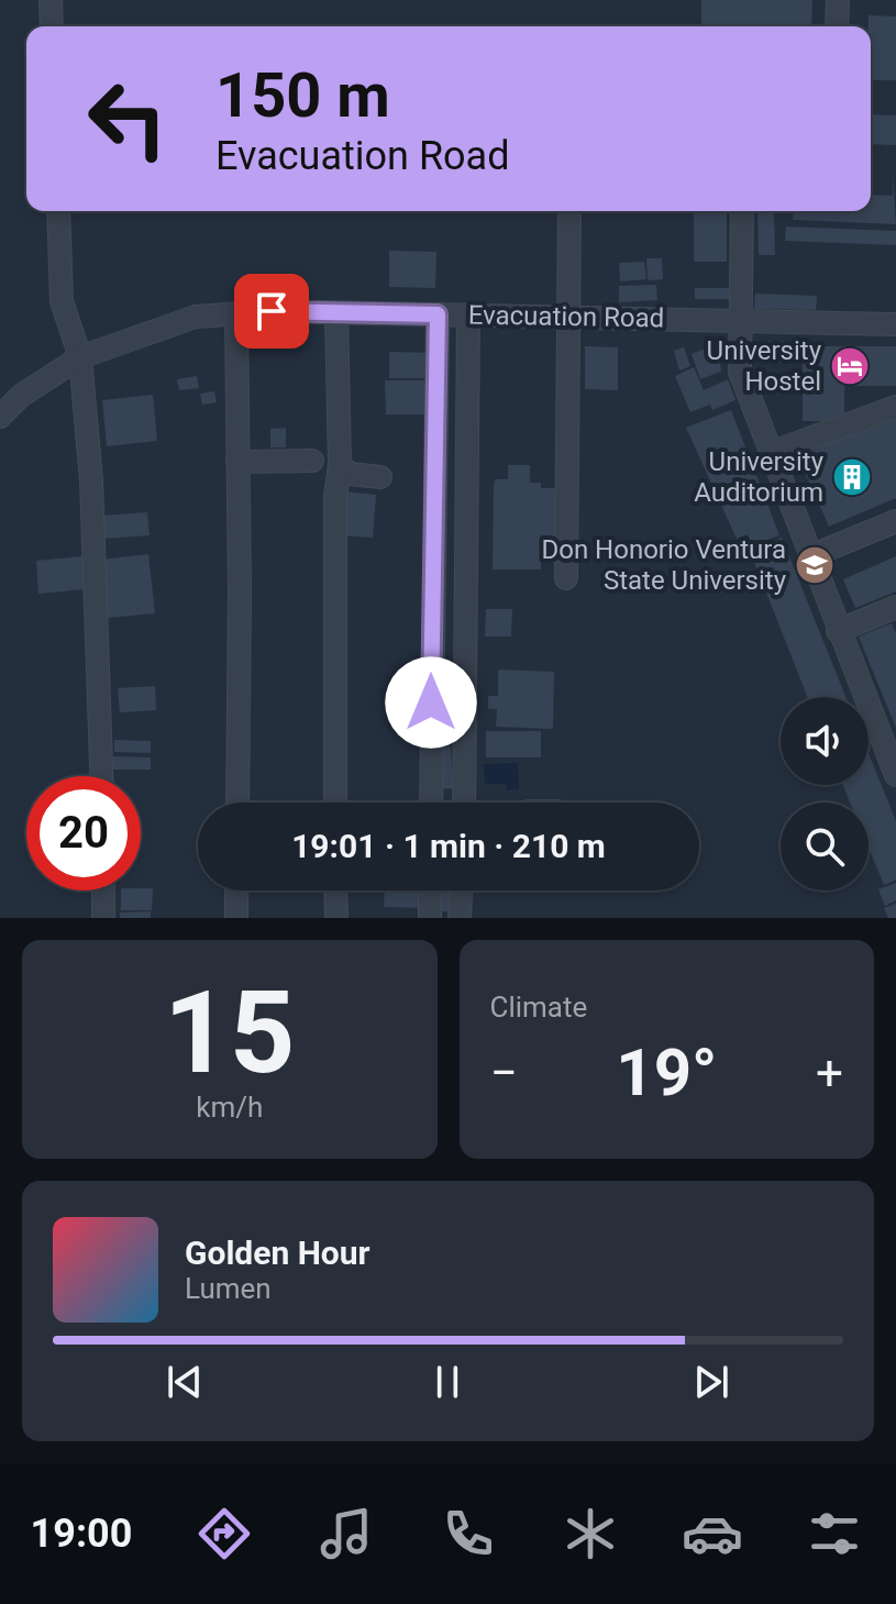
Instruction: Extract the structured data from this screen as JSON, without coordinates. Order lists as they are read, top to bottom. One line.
{"streets":{"street":["Evacuation Road"]},"places":{"hotel":["University Hostel"],"building":["University Auditorium"],"school or university":["Don Honorio Ventura State University"]},"page":{"turn":["150 m","Evacuation Road"],"limit":"20","trip":"19:01 · 1 min · 210 m","tile":[["15","km/h"],"Climate"],"heat":["−","19°","+"],"song":["Golden Hour","Lumen"],"tabs":"19:00"}}
